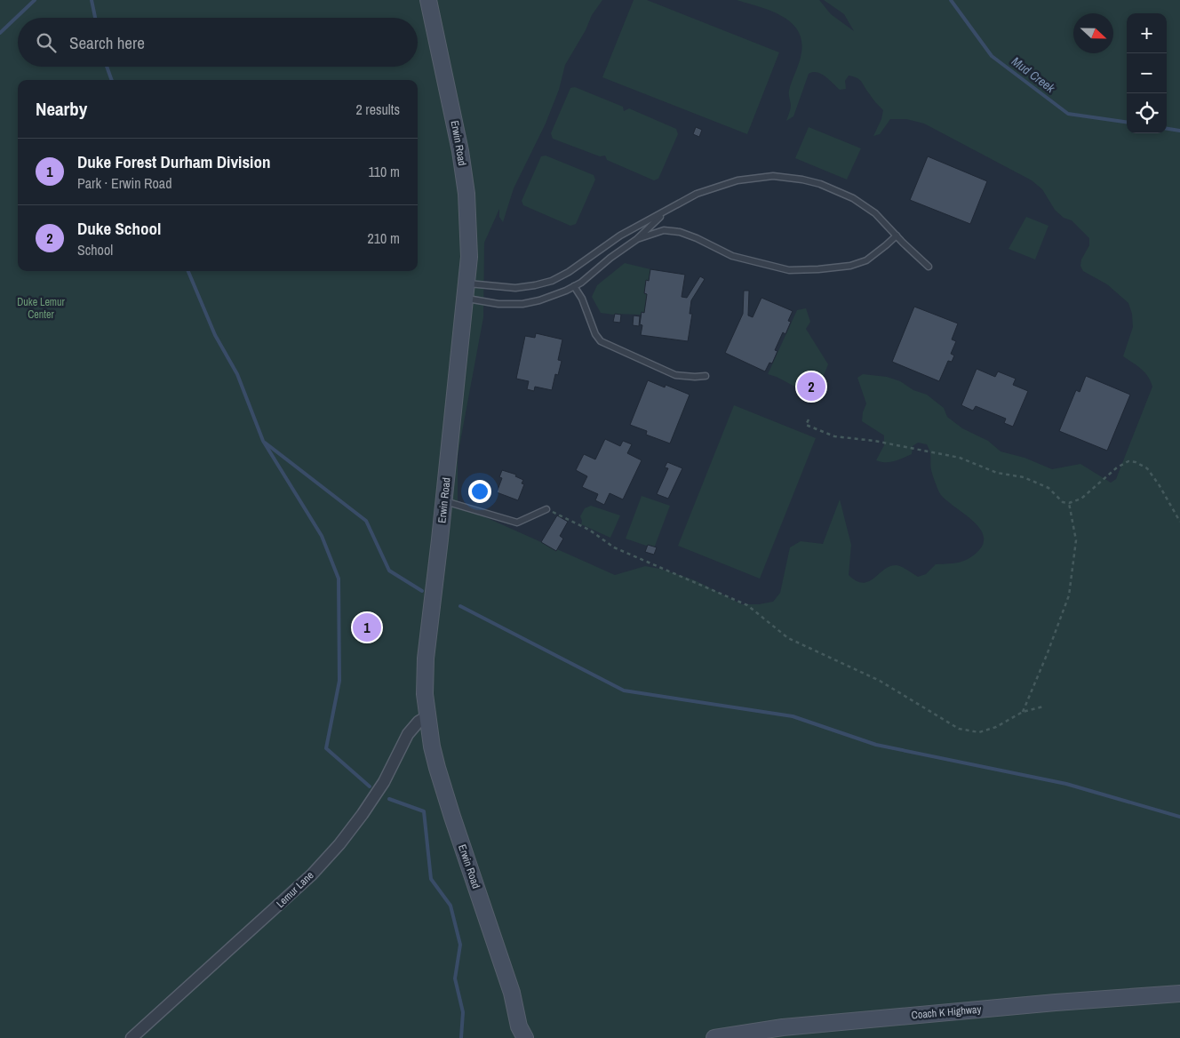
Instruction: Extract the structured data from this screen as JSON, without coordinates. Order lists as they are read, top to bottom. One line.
{"streets":{"main road":["Erwin Road","Coach K Highway"],"street":["Lemur Lane"]},"crossings":[["Erwin Road","Lemur Lane"]],"water":["Mud Creek"],"parks":["Duke Lemur Center"],"north":"right","page":{"map_buttons":["+","−"],"search":"Search here","heading":["Nearby","2 results"],"list":[{"mark":"1","name":"Duke Forest Durham Division","note":"Park · Erwin Road","value":"110 m"},{"mark":"2","name":"Duke School","note":"School","value":"210 m"}],"pins":["2","1"]}}
